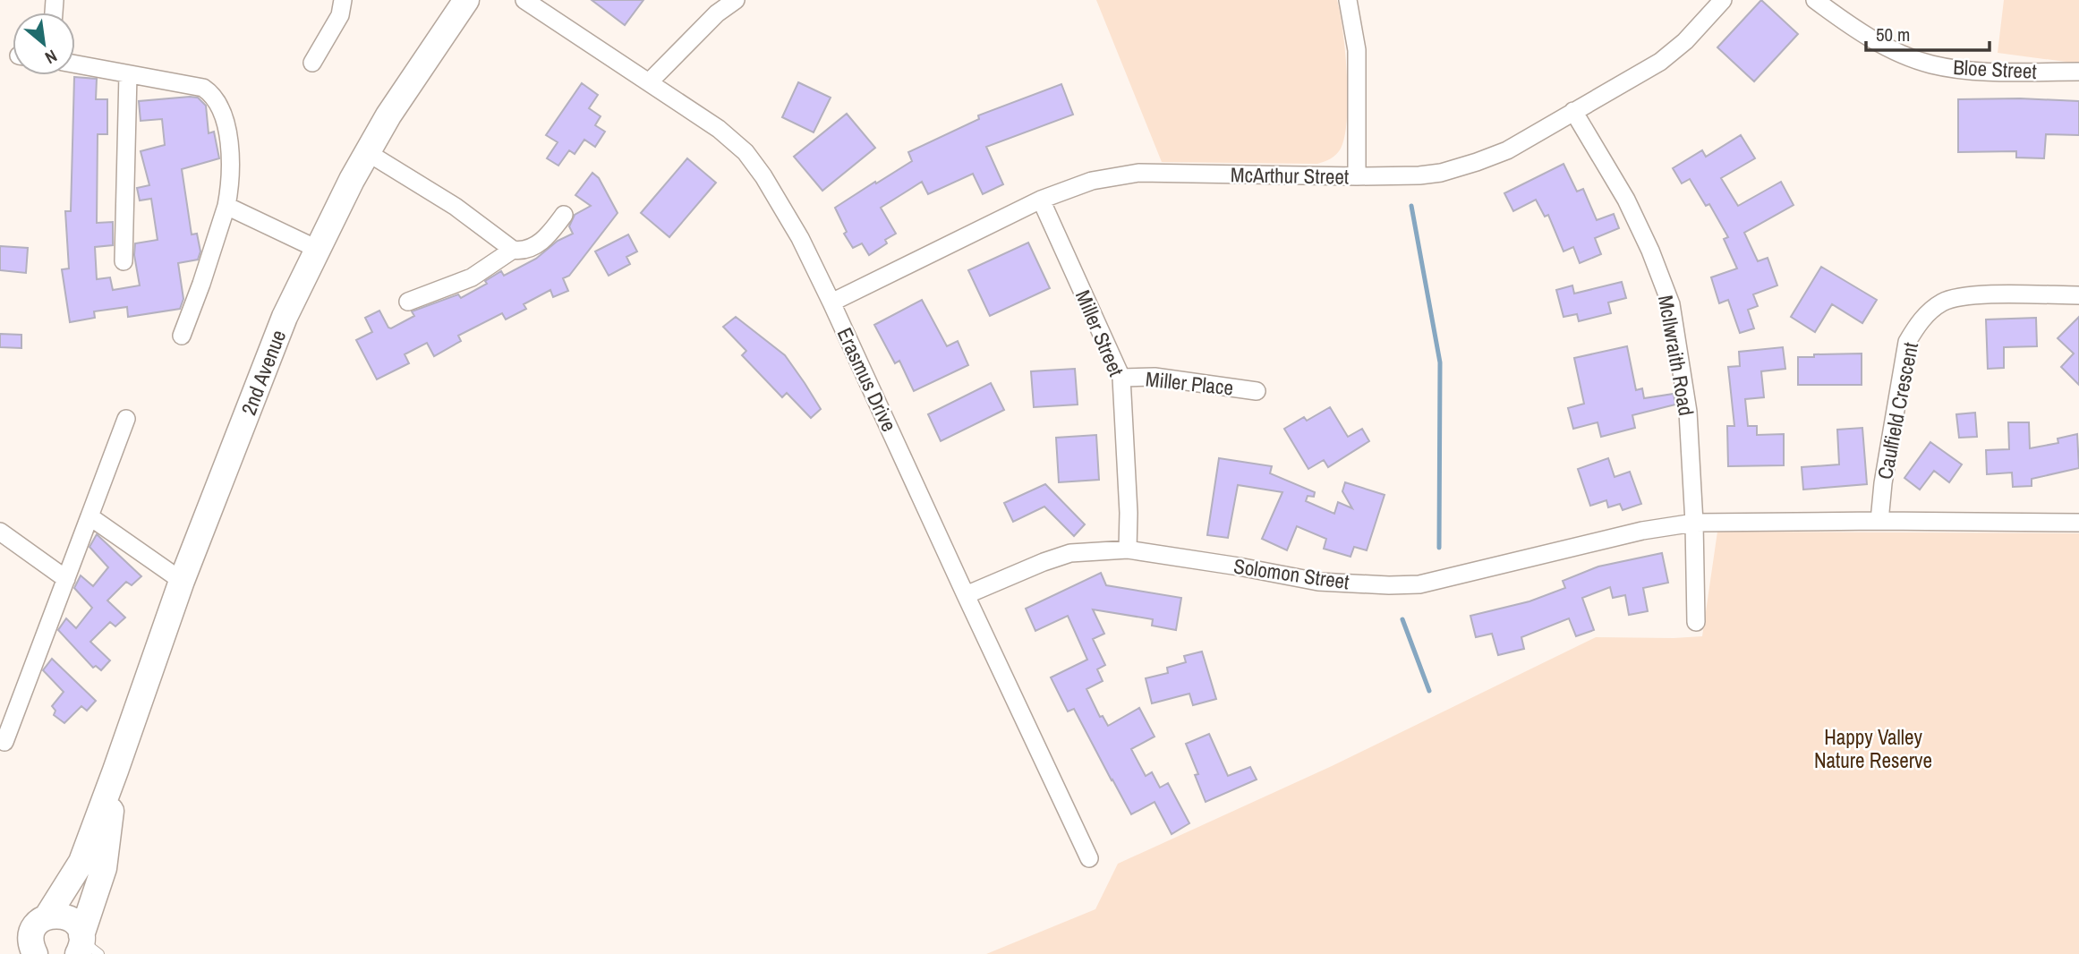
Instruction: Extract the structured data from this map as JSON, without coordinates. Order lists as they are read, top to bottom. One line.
{"streets":{"street":["Bloe Street","McArthur Street","Miller Street","McIlwraith Road","2nd Avenue","Erasmus Drive","Miller Place","Caulfield Crescent","Solomon Street"]},"crossings":[["McArthur Street","Miller Street"],["McArthur Street","McIlwraith Road"],["McArthur Street","Erasmus Drive"],["Miller Street","Miller Place"],["Miller Street","Solomon Street"],["McIlwraith Road","Solomon Street"],["Erasmus Drive","Solomon Street"]],"parks":["Happy Valley Nature Reserve"],"scale_bar":"50 m","north":"bottom right"}
